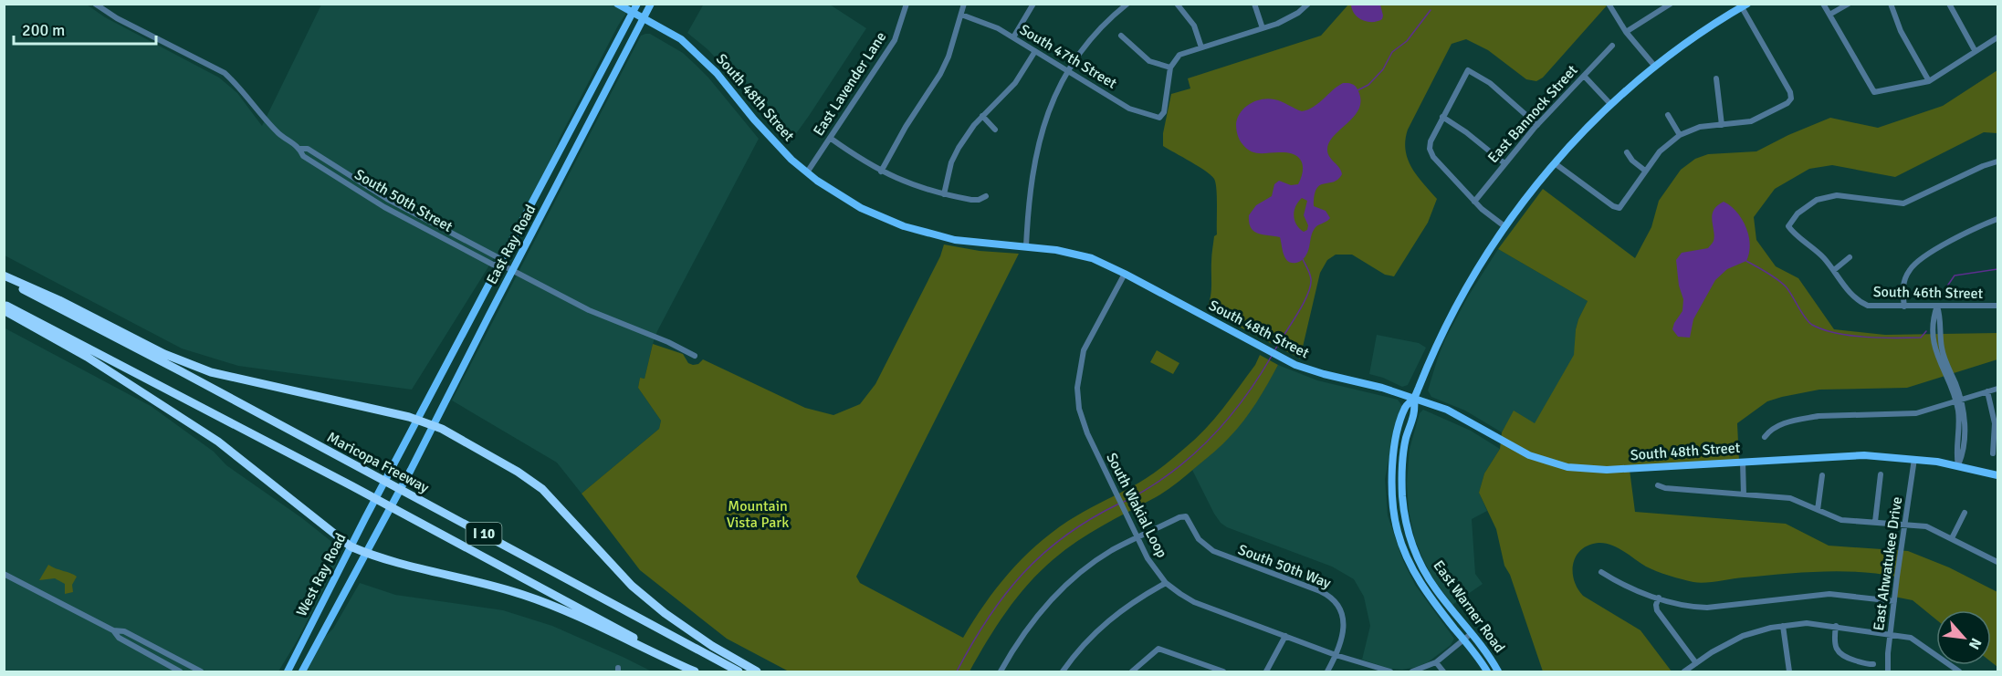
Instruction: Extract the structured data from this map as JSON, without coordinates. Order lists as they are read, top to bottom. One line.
{"streets":{"highway":["Maricopa Freeway","I 10"],"main road":["South 48th Street","East Ray Road","West Ray Road","East Warner Road"],"street":["South 47th Street","East Lavender Lane","East Bannock Street","South 50th Street","South 46th Street","South Wakial Loop","East Ahwatukee Drive","South 50th Way"]},"crossings":[["East Lavender Lane","South 48th Street"],["South 48th Street","East Ray Road"],["South 48th Street","South Wakial Loop"],["South 48th Street","East Ahwatukee Drive"],["South 48th Street","East Warner Road"],["South 50th Street","East Ray Road"],["East Ray Road","West Ray Road"],["South Wakial Loop","South 50th Way"]],"parks":["Mountain Vista Park"],"scale_bar":"200 m","north":"bottom right"}
